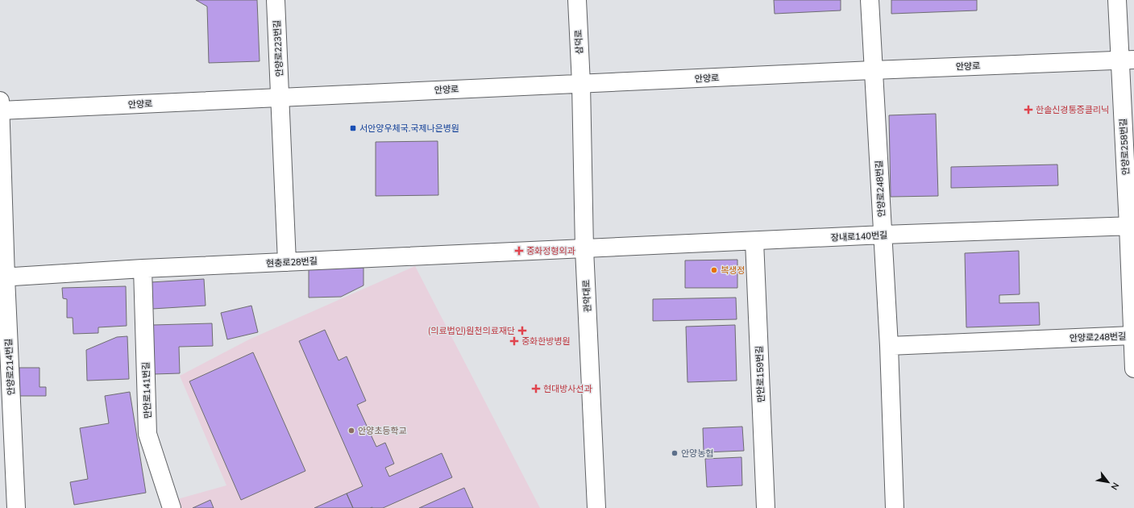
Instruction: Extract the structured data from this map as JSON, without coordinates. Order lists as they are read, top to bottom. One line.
{"streets":{"street":["삼덕로","안양로223번길","안양로","안양로258번길","안양로248번길","장내로140번길","현충로28번길","관악대로","안양로214번길","만안로159번길","만안로141번길"]},"crossings":[["삼덕로","안양로"],["삼덕로","관악대로"],["안양로223번길","안양로"],["안양로","안양로258번길"],["안양로","안양로248번길"],["안양로","관악대로"],["안양로","안양로214번길"],["안양로258번길","안양로248번길"],["안양로258번길","장내로140번길"],["안양로248번길","장내로140번길"],["장내로140번길","현충로28번길"],["장내로140번길","관악대로"],["장내로140번길","만안로159번길"],["현충로28번길","관악대로"],["현충로28번길","안양로214번길"],["현충로28번길","만안로141번길"]],"places":{"health":["한솔신경통증클리닉","중화정형외과","(의료법인)원천의료재단","중화한방병원","현대방사선과"],"transit":["서안양우체국.국제나은병원"],"other":["복생정","안양초등학교","안양농협"]},"north":"bottom right"}
